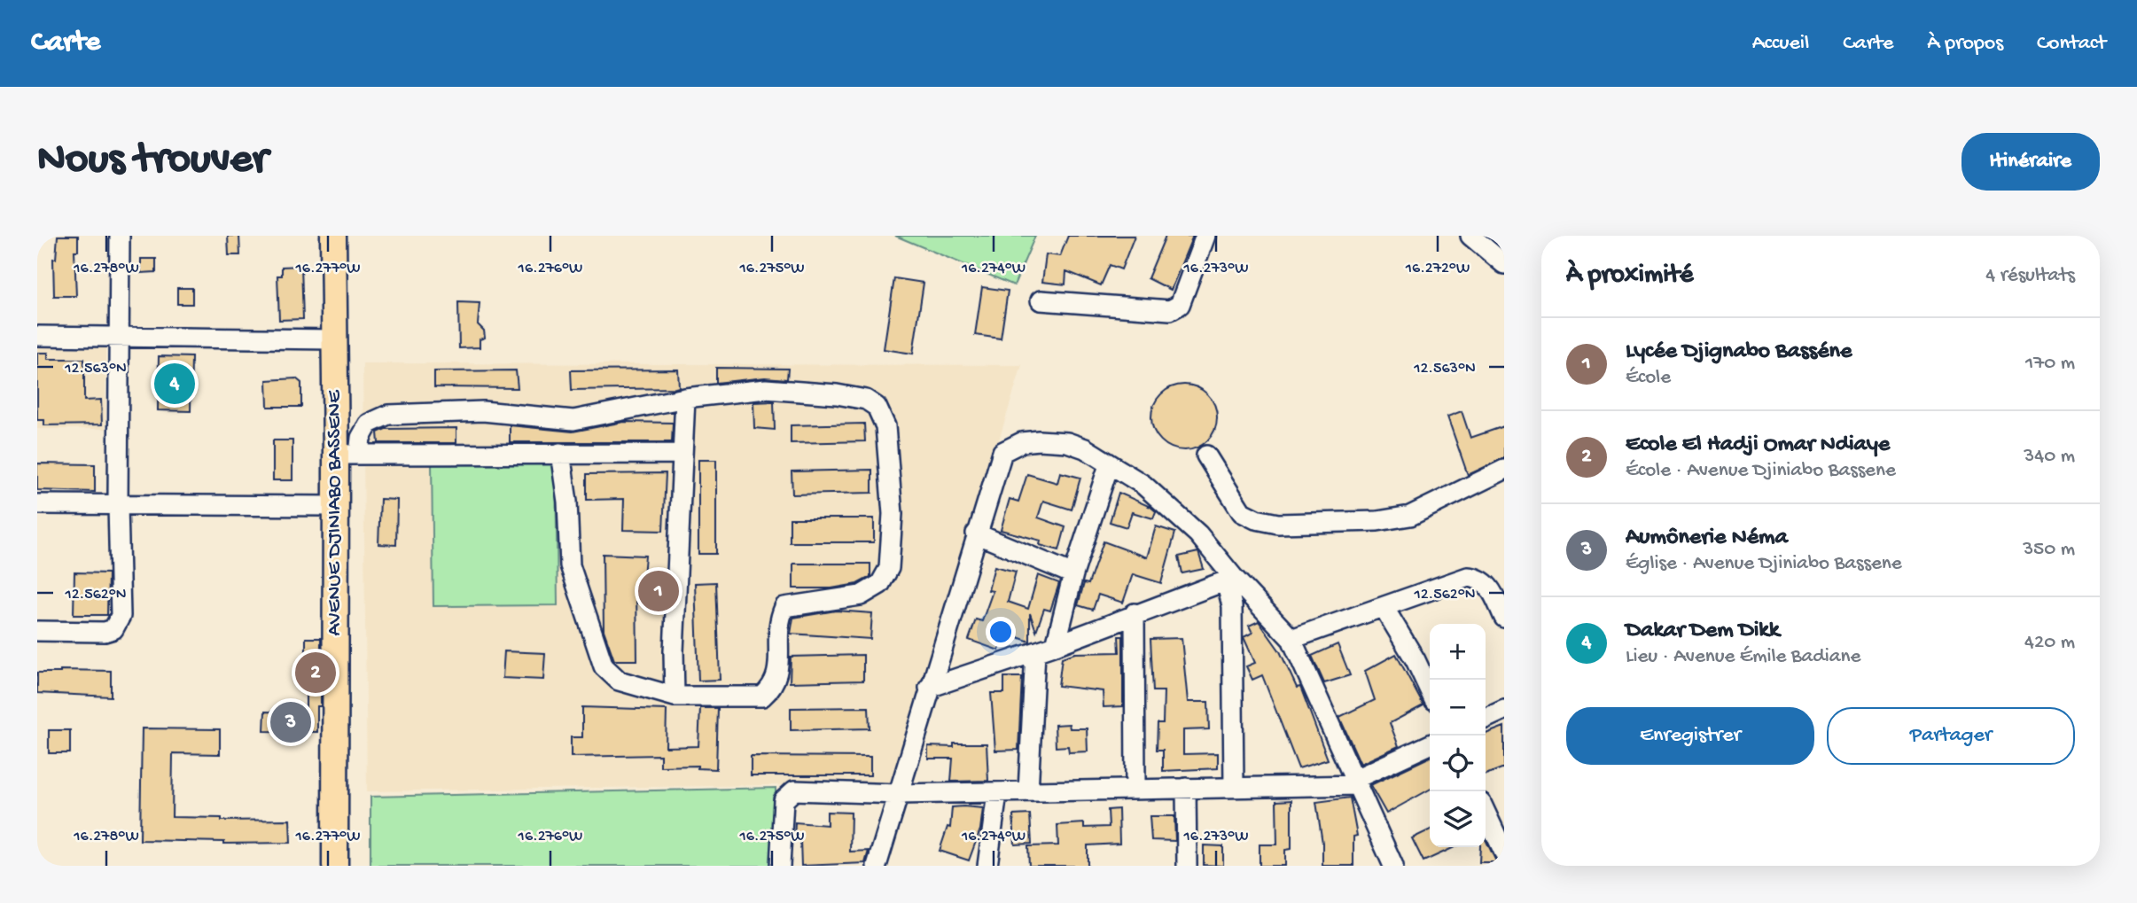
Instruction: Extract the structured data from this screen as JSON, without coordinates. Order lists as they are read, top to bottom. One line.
{"streets":{"main road":["AVENUE DJINIABO BASSENE"]},"page":{"header":"Carte","nav":["Accueil","Carte","À propos","Contact"],"buttons":["Itinéraire",["Enregistrer","Partager"]],"title":"Nous trouver","heading":["À proximité","4 résultats"],"list":[{"mark":"1","name":"Lycée Djignabo Basséne","note":"École","value":"170 m"},{"mark":"2","name":"Ecole El Hadji Omar Ndiaye","note":"École · Avenue Djiniabo Bassene","value":"340 m"},{"mark":"3","name":"Aumônerie Néma","note":"Église · Avenue Djiniabo Bassene","value":"350 m"},{"mark":"4","name":"Dakar Dem Dikk","note":"Lieu · Avenue Émile Badiane","value":"420 m"}],"pins":["4","1","2","3"],"map_buttons":["+","−"]},"coordinates":["16.278°W","16.277°W","16.276°W","16.275°W","16.274°W","16.273°W","16.272°W","12.563°N","12.562°N"]}
